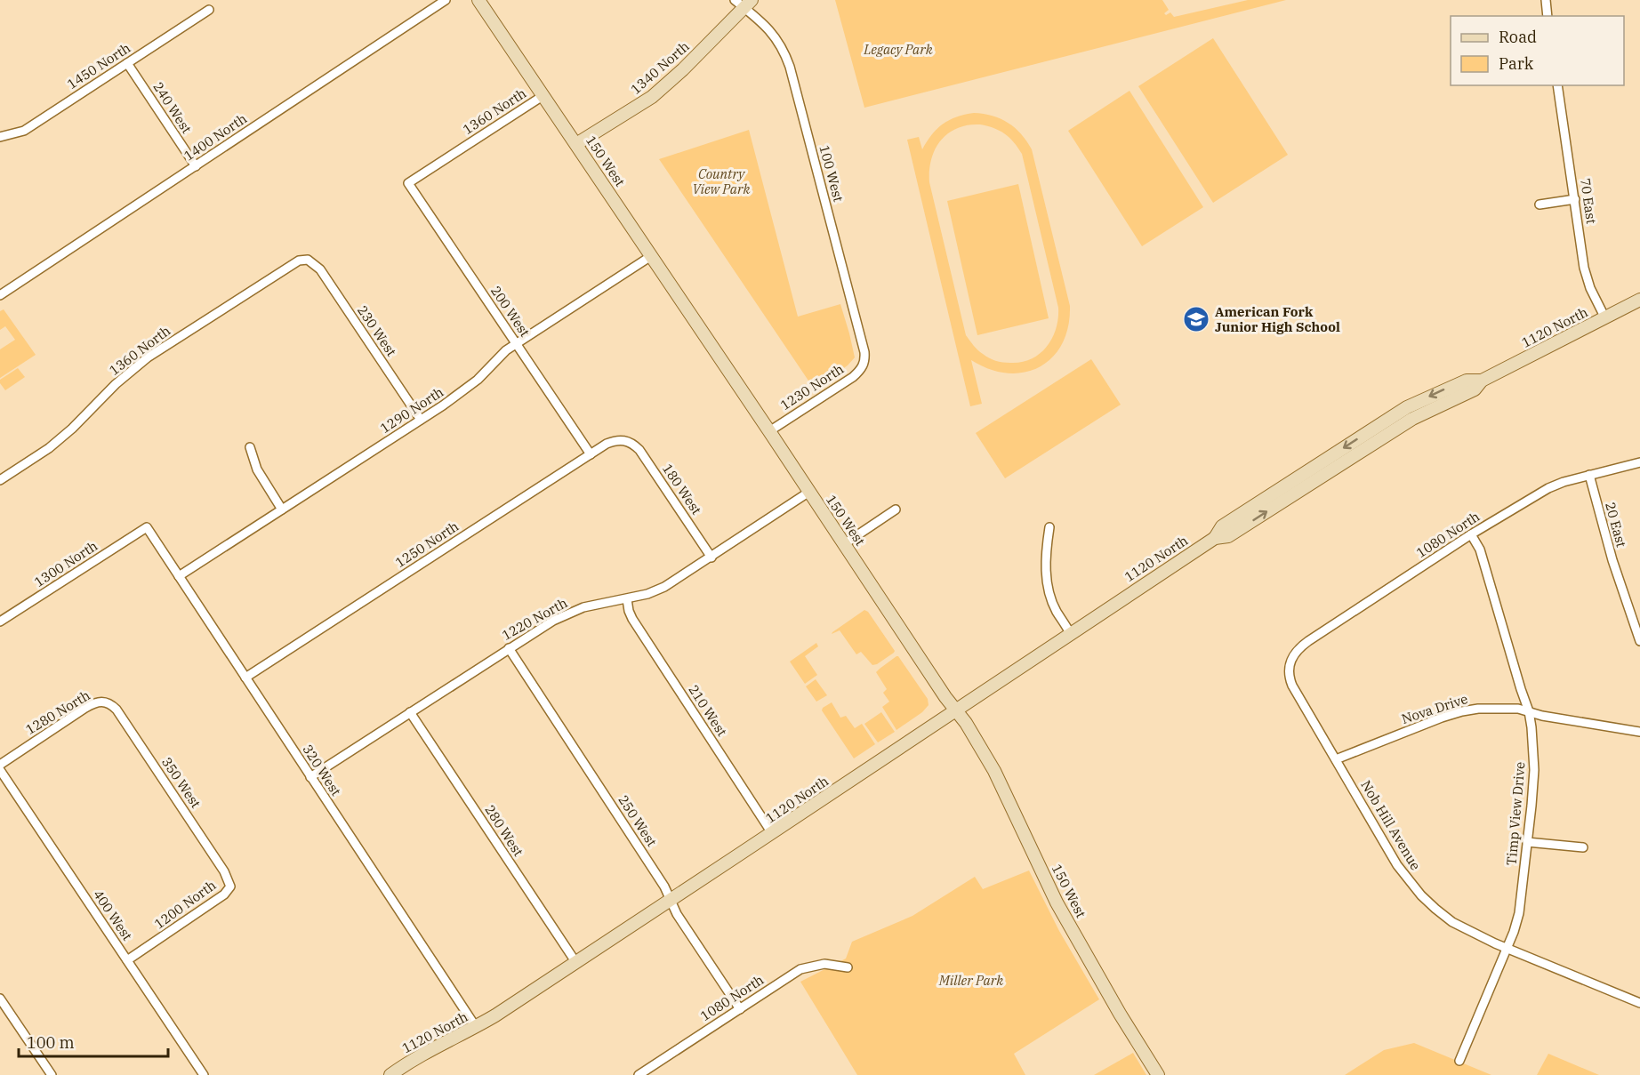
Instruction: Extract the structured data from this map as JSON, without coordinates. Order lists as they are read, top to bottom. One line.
{"streets":{"street":["1450 North","1340 North","240 West","1360 North","1400 North","150 West","100 West","70 East","200 West","1120 North","230 West","1230 North","1290 North","180 West","20 East","1080 North","1250 North","1300 North","1220 North","Nova Drive","210 West","1280 North","320 West","350 West","Timp View Drive","250 West","Nob Hill Avenue","280 West","1200 North","400 West"]},"crossings":[["1450 North","240 West"],["1340 North","150 West"],["1340 North","100 West"],["240 West","1400 North"],["1360 North","150 West"],["1360 North","200 West"],["1360 North","230 West"],["150 West","1120 North"],["150 West","1230 North"],["150 West","1290 North"],["150 West","1220 North"],["100 West","1230 North"],["70 East","1120 North"],["200 West","1290 North"],["200 West","1250 North"],["1120 North","210 West"],["1120 North","320 West"],["1120 North","250 West"],["1120 North","280 West"],["230 West","1290 North"],["1290 North","320 West"],["180 West","1250 North"],["180 West","1220 North"],["20 East","1080 North"],["1080 North","Timp View Drive"],["1080 North","250 West"],["1080 North","Nob Hill Avenue"],["1250 North","320 West"],["1300 North","320 West"],["1220 North","210 West"],["1220 North","320 West"],["1220 North","250 West"],["1220 North","280 West"],["Nova Drive","Timp View Drive"],["Nova Drive","Nob Hill Avenue"],["1280 North","350 West"],["350 West","1200 North"],["Timp View Drive","Nob Hill Avenue"],["1200 North","400 West"]],"parks":["Legacy Park","Country View Park","Miller Park"],"places":{"school or university":["American Fork Junior High School"]},"legend":["Road","Park"],"scale_bar":"100 m"}
